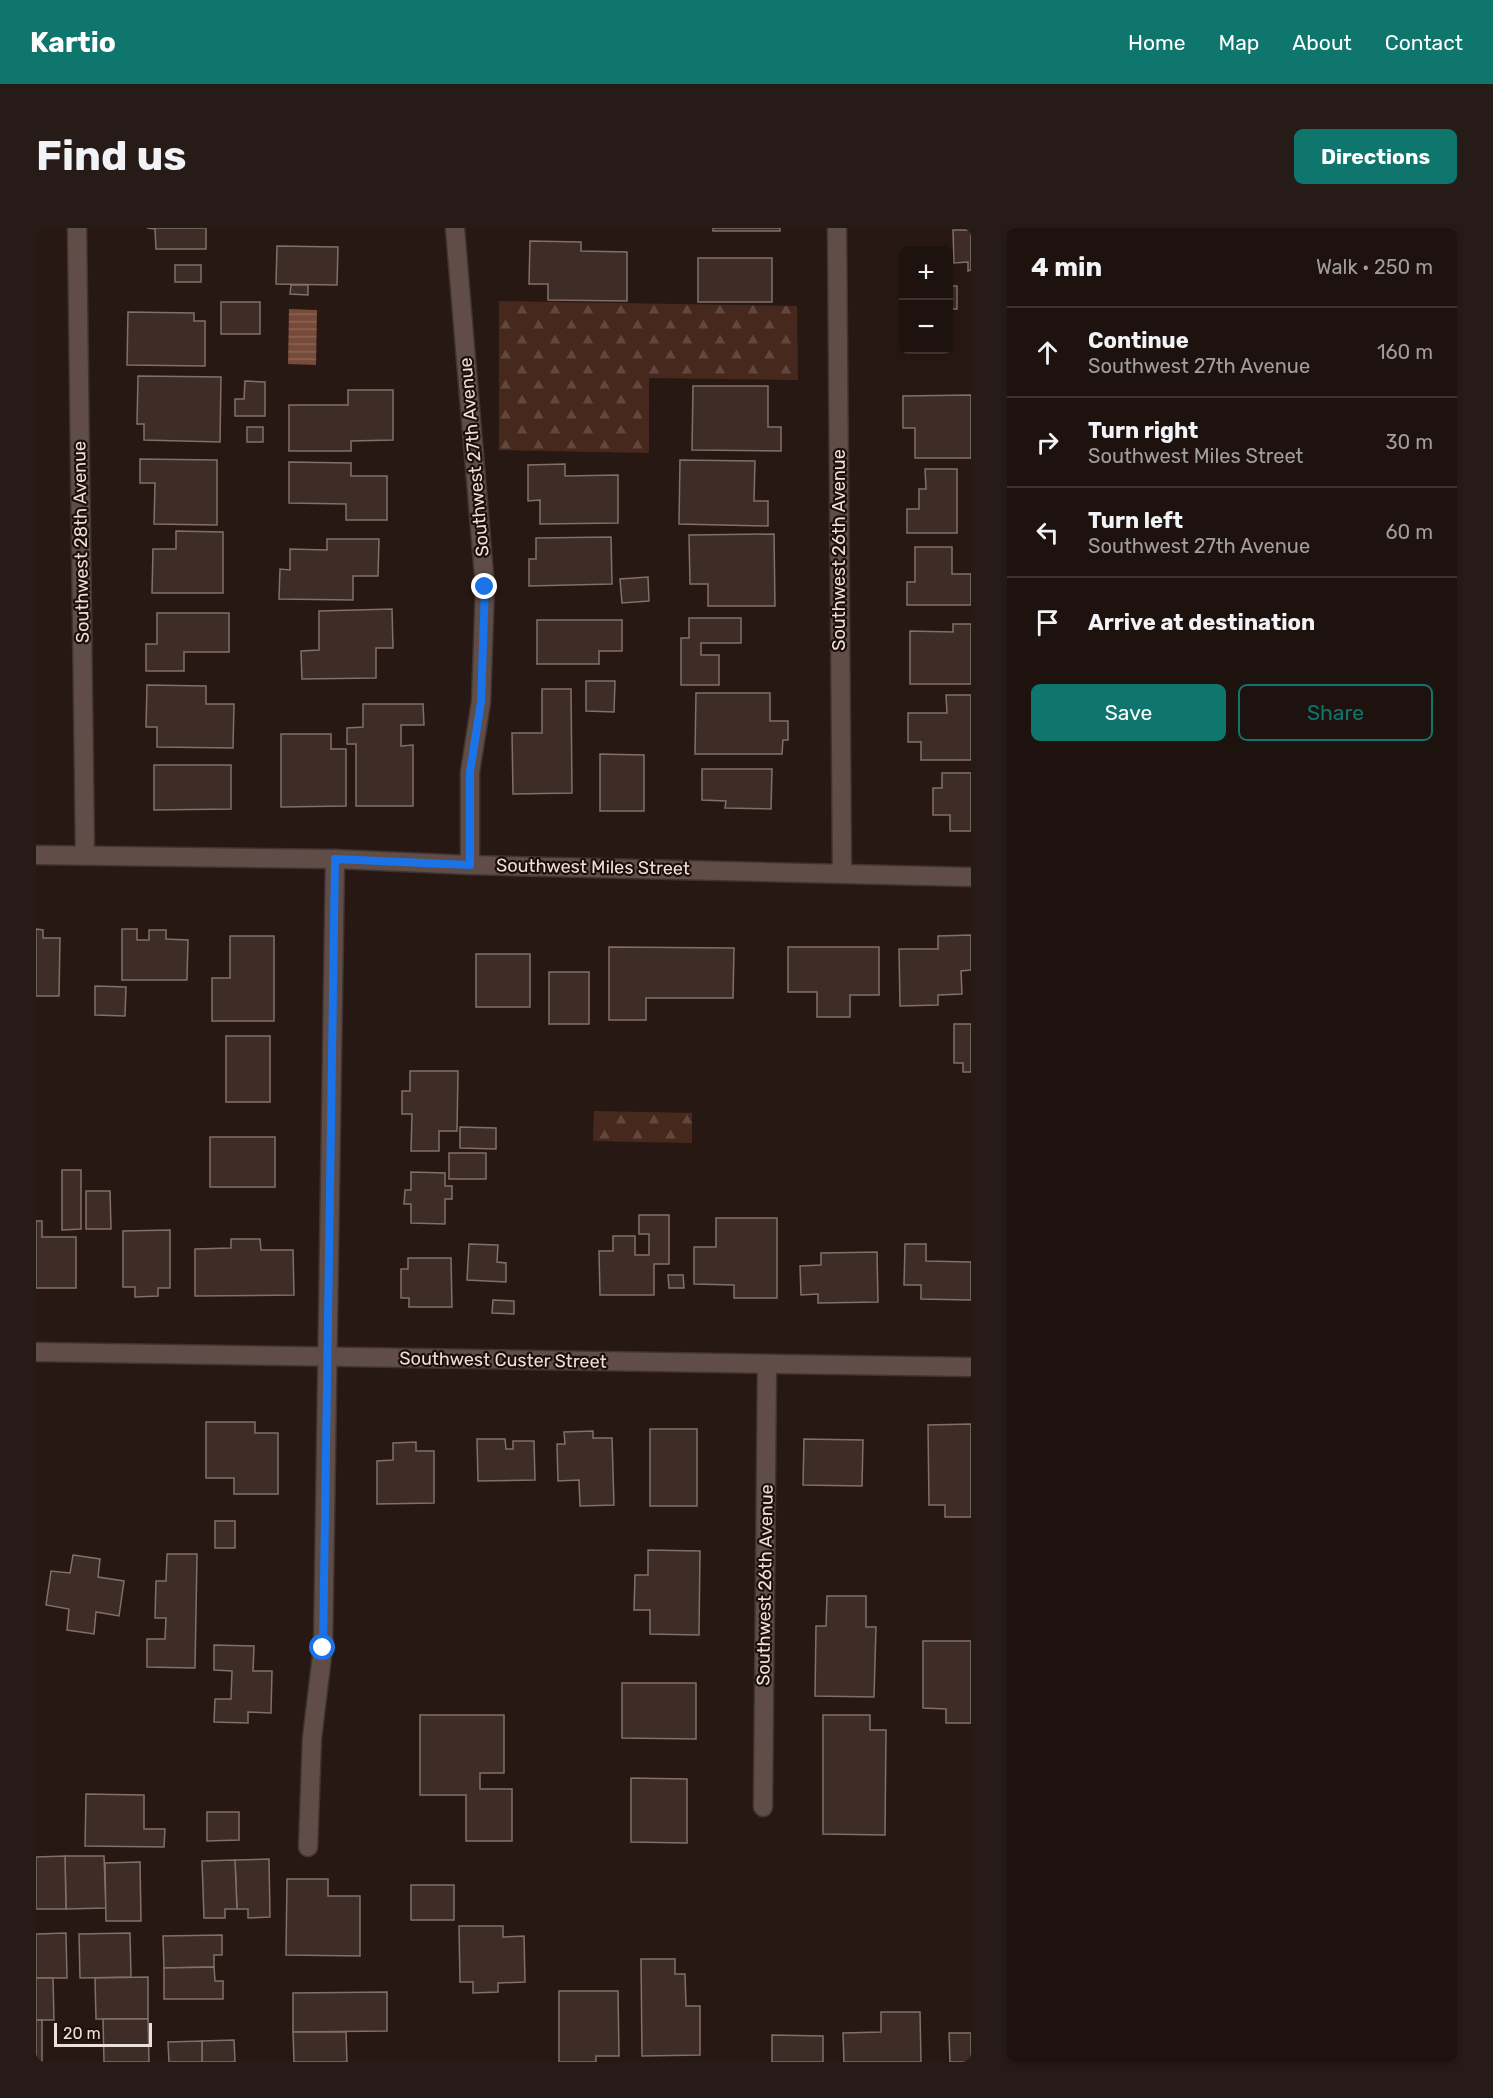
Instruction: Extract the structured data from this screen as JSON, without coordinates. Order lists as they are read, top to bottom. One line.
{"streets":{"street":["Southwest 27th Avenue","Southwest 28th Avenue","Southwest 26th Avenue","Southwest Miles Street","Southwest Custer Street"]},"crossings":[["Southwest 27th Avenue","Southwest Miles Street"],["Southwest 28th Avenue","Southwest Miles Street"],["Southwest 26th Avenue","Southwest Miles Street"],["Southwest 26th Avenue","Southwest Custer Street"]],"scale_bar":"20 m","page":{"header":"Kartio","nav":["Home","Map","About","Contact"],"buttons":["Directions",["Save","Share"]],"title":"Find us","heading":["4 min","Walk · 250 m"],"map_buttons":["+","−"],"list":[["Continue","Southwest 27th Avenue","160 m"],["Turn right","Southwest Miles Street","30 m"],["Turn left","Southwest 27th Avenue","60 m"],"Arrive at destination"],"scale":"20 m"}}
